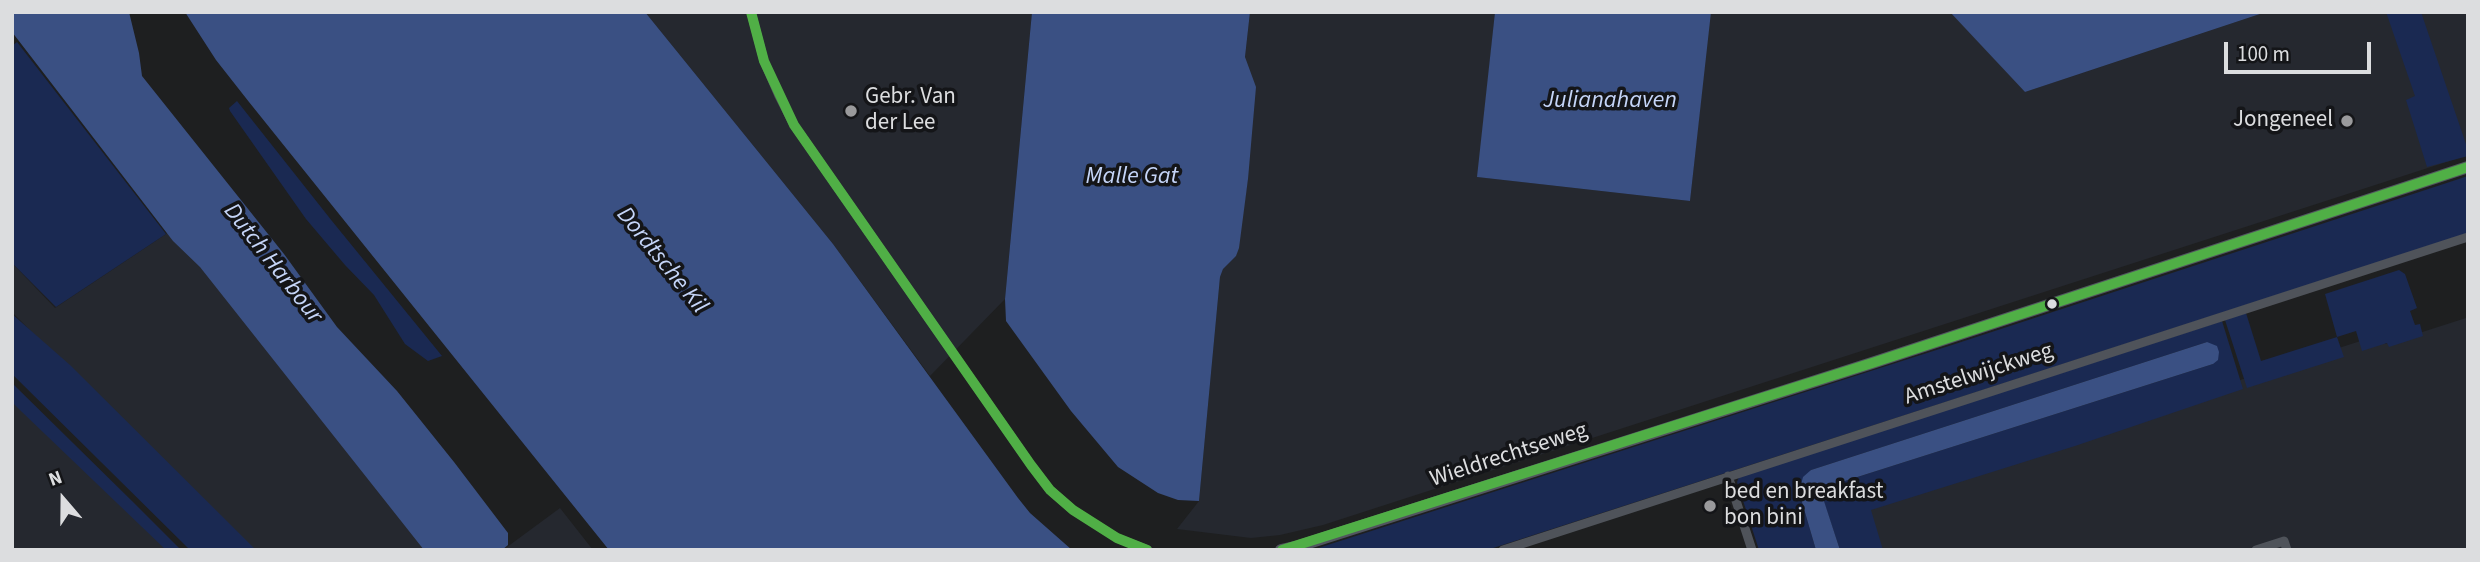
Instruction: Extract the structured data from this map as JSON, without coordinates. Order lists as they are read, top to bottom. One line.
{"streets":{"street":["Amstelwijckweg","Wieldrechtseweg"]},"water":["Julianahaven","Malle Gat","Dordtsche Kil","Dutch Harbour"],"places":["Gebr. Van der Lee","Jongeneel","bed en breakfast bon bini"],"scale_bar":"100 m","north":"top"}
